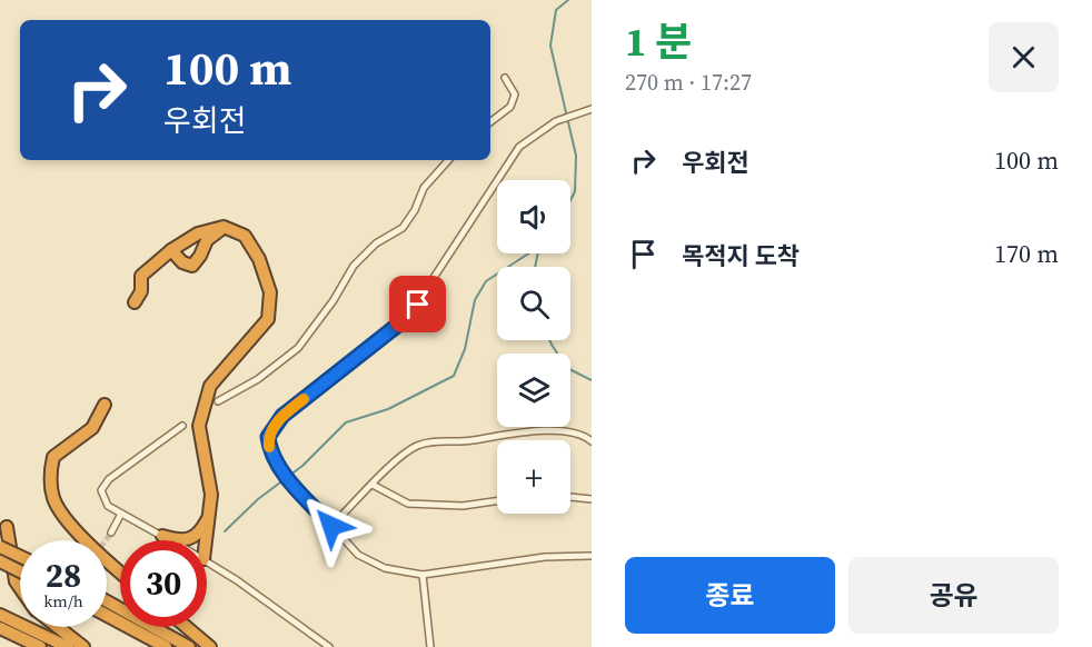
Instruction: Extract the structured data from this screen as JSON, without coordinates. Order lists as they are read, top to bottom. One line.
{"page":{"heading":["1 분","270 m · 17:27"],"turn":["100 m","우회전"],"list":[{"name":"우회전","value":"100 m"},{"name":"목적지 도착","value":"170 m"}],"map_buttons":"+","speed":"28 km/h","limit":"30","buttons":["종료","공유"]}}
